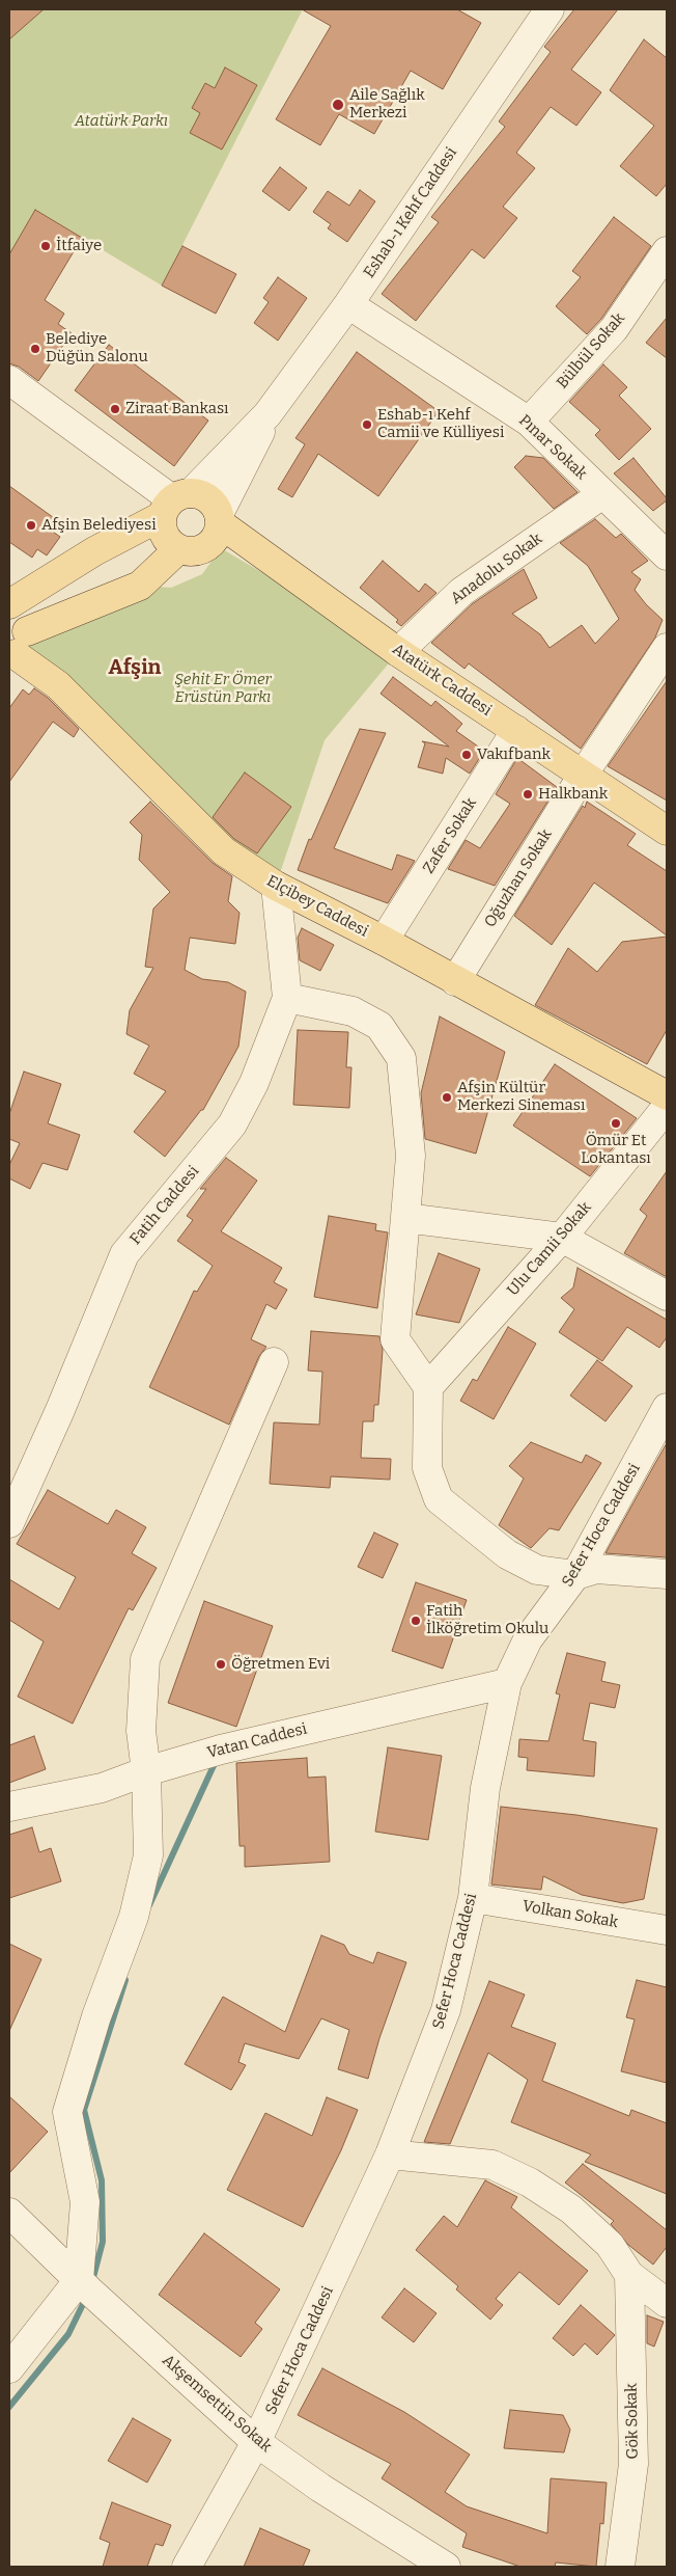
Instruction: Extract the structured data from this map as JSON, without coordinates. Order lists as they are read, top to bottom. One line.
{"streets":{"main road":["Atatürk Caddesi","Elçibey Caddesi"],"street":["Eshab-ı Kehf Caddesi","Bülbül Sokak","Pınar Sokak","Anadolu Sokak","Zafer Sokak","Oğuzhan Sokak","Fatih Caddesi","Ulu Camii Sokak","Sefer Hoca Caddesi","Vatan Caddesi","Volkan Sokak","Akşemsettin Sokak","Gök Sokak"]},"crossings":[["Eshab-ı Kehf Caddesi","Pınar Sokak"],["Bülbül Sokak","Pınar Sokak"],["Pınar Sokak","Anadolu Sokak"],["Anadolu Sokak","Atatürk Caddesi"],["Atatürk Caddesi","Zafer Sokak"],["Atatürk Caddesi","Oğuzhan Sokak"],["Zafer Sokak","Elçibey Caddesi"],["Oğuzhan Sokak","Elçibey Caddesi"],["Elçibey Caddesi","Fatih Caddesi"],["Sefer Hoca Caddesi","Vatan Caddesi"],["Sefer Hoca Caddesi","Volkan Sokak"],["Sefer Hoca Caddesi","Akşemsettin Sokak"]],"districts":["Afşin"],"parks":["Atatürk Parkı","Şehit Er Ömer Erüstün Parkı"],"places":["Aile Sağlık Merkezi","İtfaiye","Belediye Düğün Salonu","Ziraat Bankası","Eshab-ı Kehf Camii ve Külliyesi","Afşin Belediyesi","Vakıfbank","Halkbank","Afşin Kültür Merkezi Sineması","Ömür Et Lokantası","Fatih İlköğretim Okulu","Öğretmen Evi"]}
